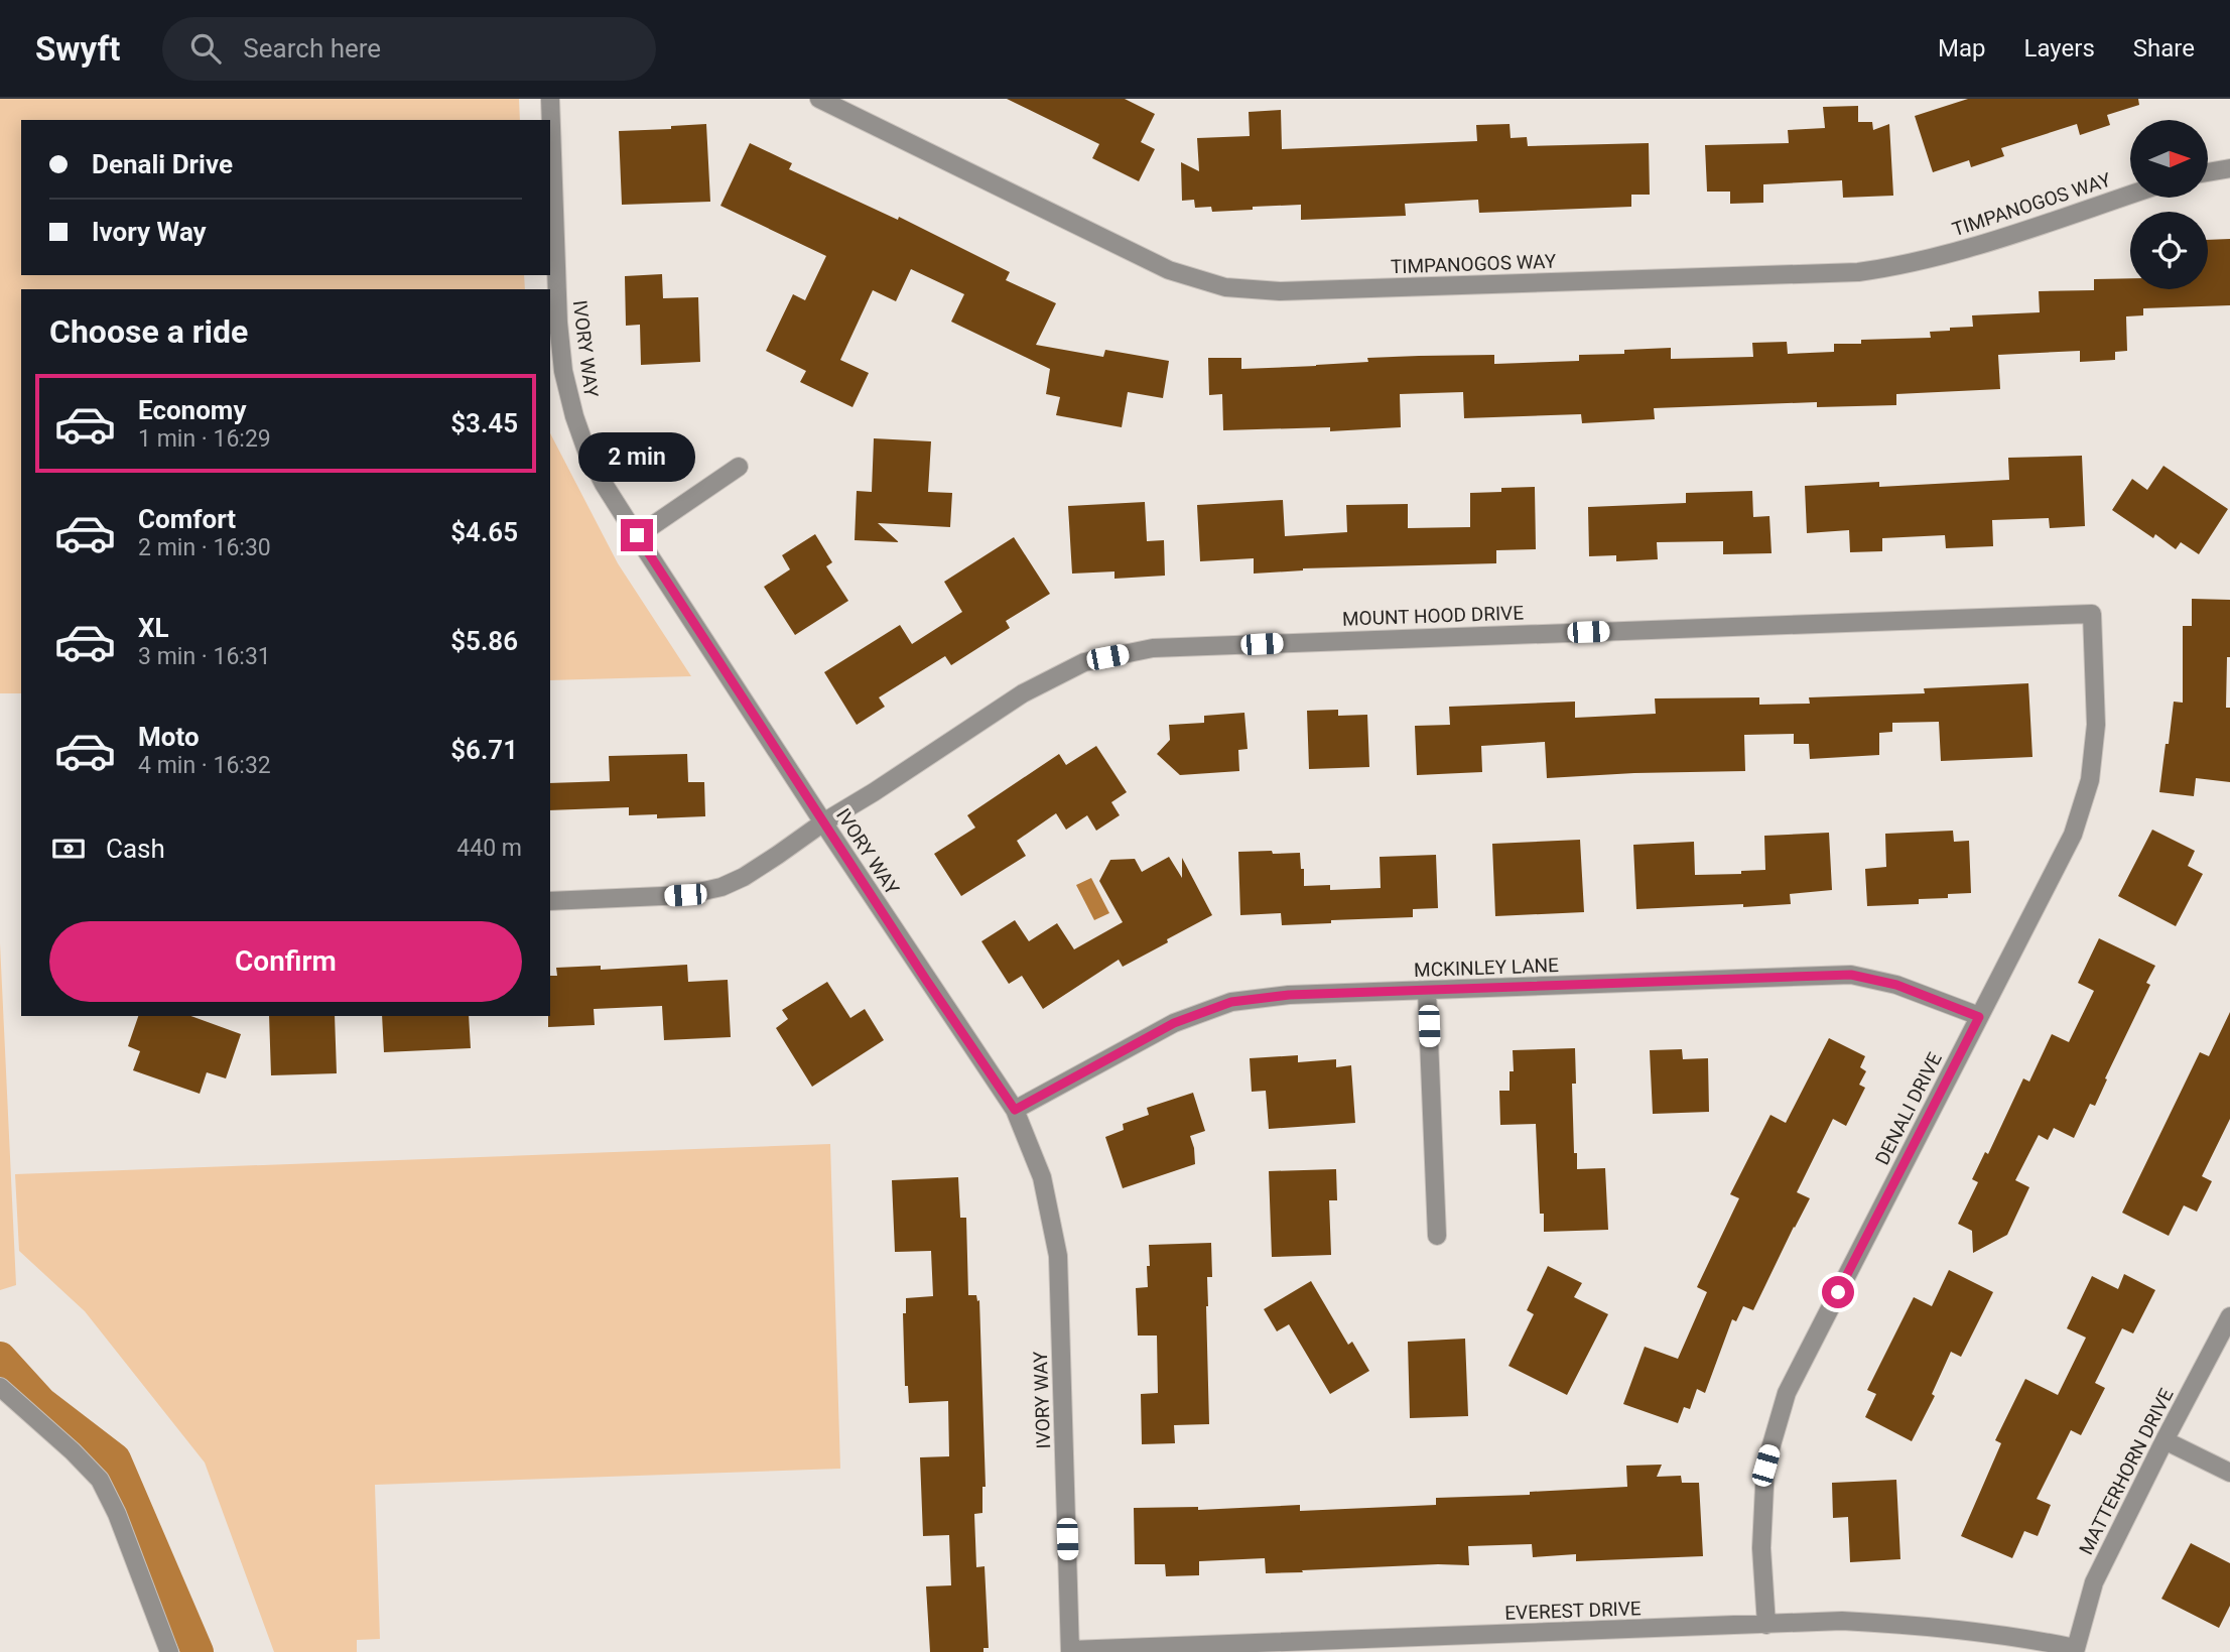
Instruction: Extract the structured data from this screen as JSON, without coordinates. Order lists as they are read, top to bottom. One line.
{"streets":{"street":["TIMPANOGOS WAY","IVORY WAY","MOUNT HOOD DRIVE","MCKINLEY LANE","DENALI DRIVE","MATTERHORN DRIVE","EVEREST DRIVE"]},"crossings":[["IVORY WAY","MOUNT HOOD DRIVE"],["IVORY WAY","MCKINLEY LANE"],["IVORY WAY","EVEREST DRIVE"],["MOUNT HOOD DRIVE","DENALI DRIVE"],["MCKINLEY LANE","DENALI DRIVE"],["DENALI DRIVE","EVEREST DRIVE"],["MATTERHORN DRIVE","EVEREST DRIVE"]],"north":"right","page":{"header":"Swyft","search":"Search here","nav":["Map","Layers","Share"],"banner":["Denali Drive","Ivory Way"],"heading":"Choose a ride","list":[{"name":"Economy","note":"1 min · 16:29","value":"$3.45"},{"name":"Comfort","note":"2 min · 16:30","value":"$4.65"},{"name":"XL","note":"3 min · 16:31","value":"$5.86"},{"name":"Moto","note":"4 min · 16:32","value":"$6.71"}],"bubble":"2 min","pay":["Cash","440 m"],"buttons":"Confirm"}}
